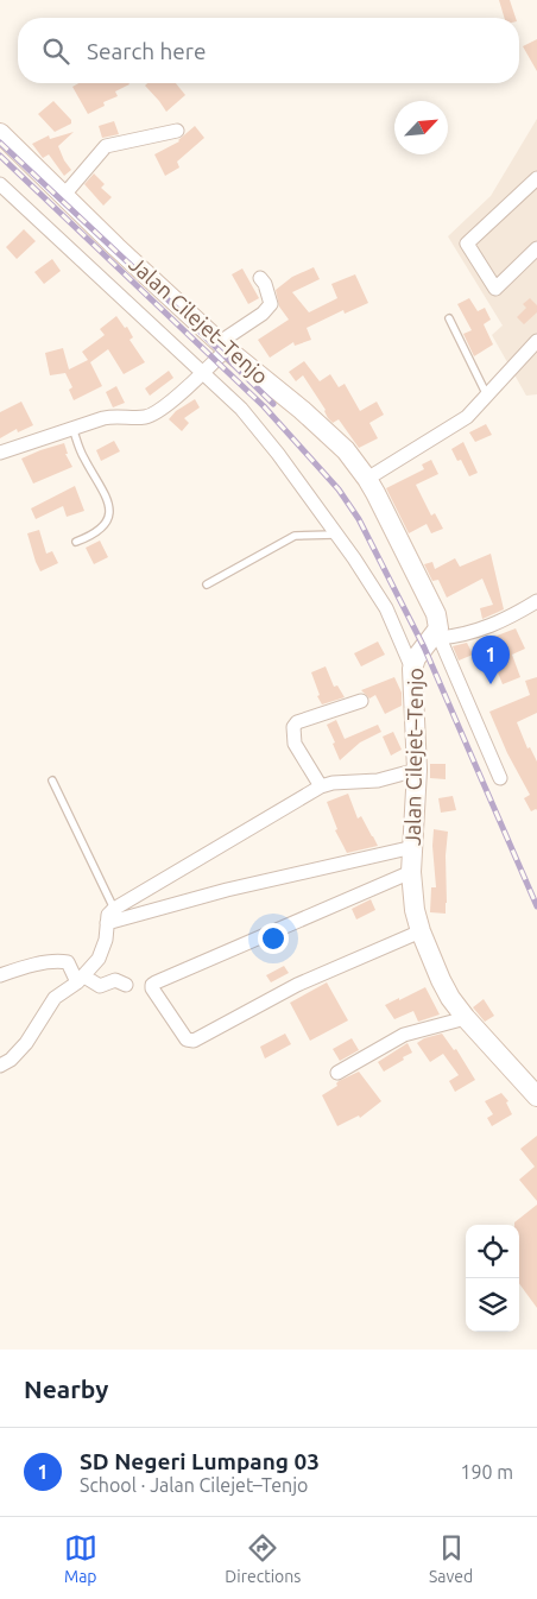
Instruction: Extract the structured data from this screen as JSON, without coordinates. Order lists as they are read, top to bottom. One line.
{"streets":{"main road":["Jalan Cilejet–Tenjo"]},"north":"top right","page":{"search":"Search here","pins":"1","heading":"Nearby","list":[{"mark":"1","name":"SD Negeri Lumpang 03","note":"School · Jalan Cilejet–Tenjo","value":"190 m"}],"nav":["Map","Directions","Saved"]}}
